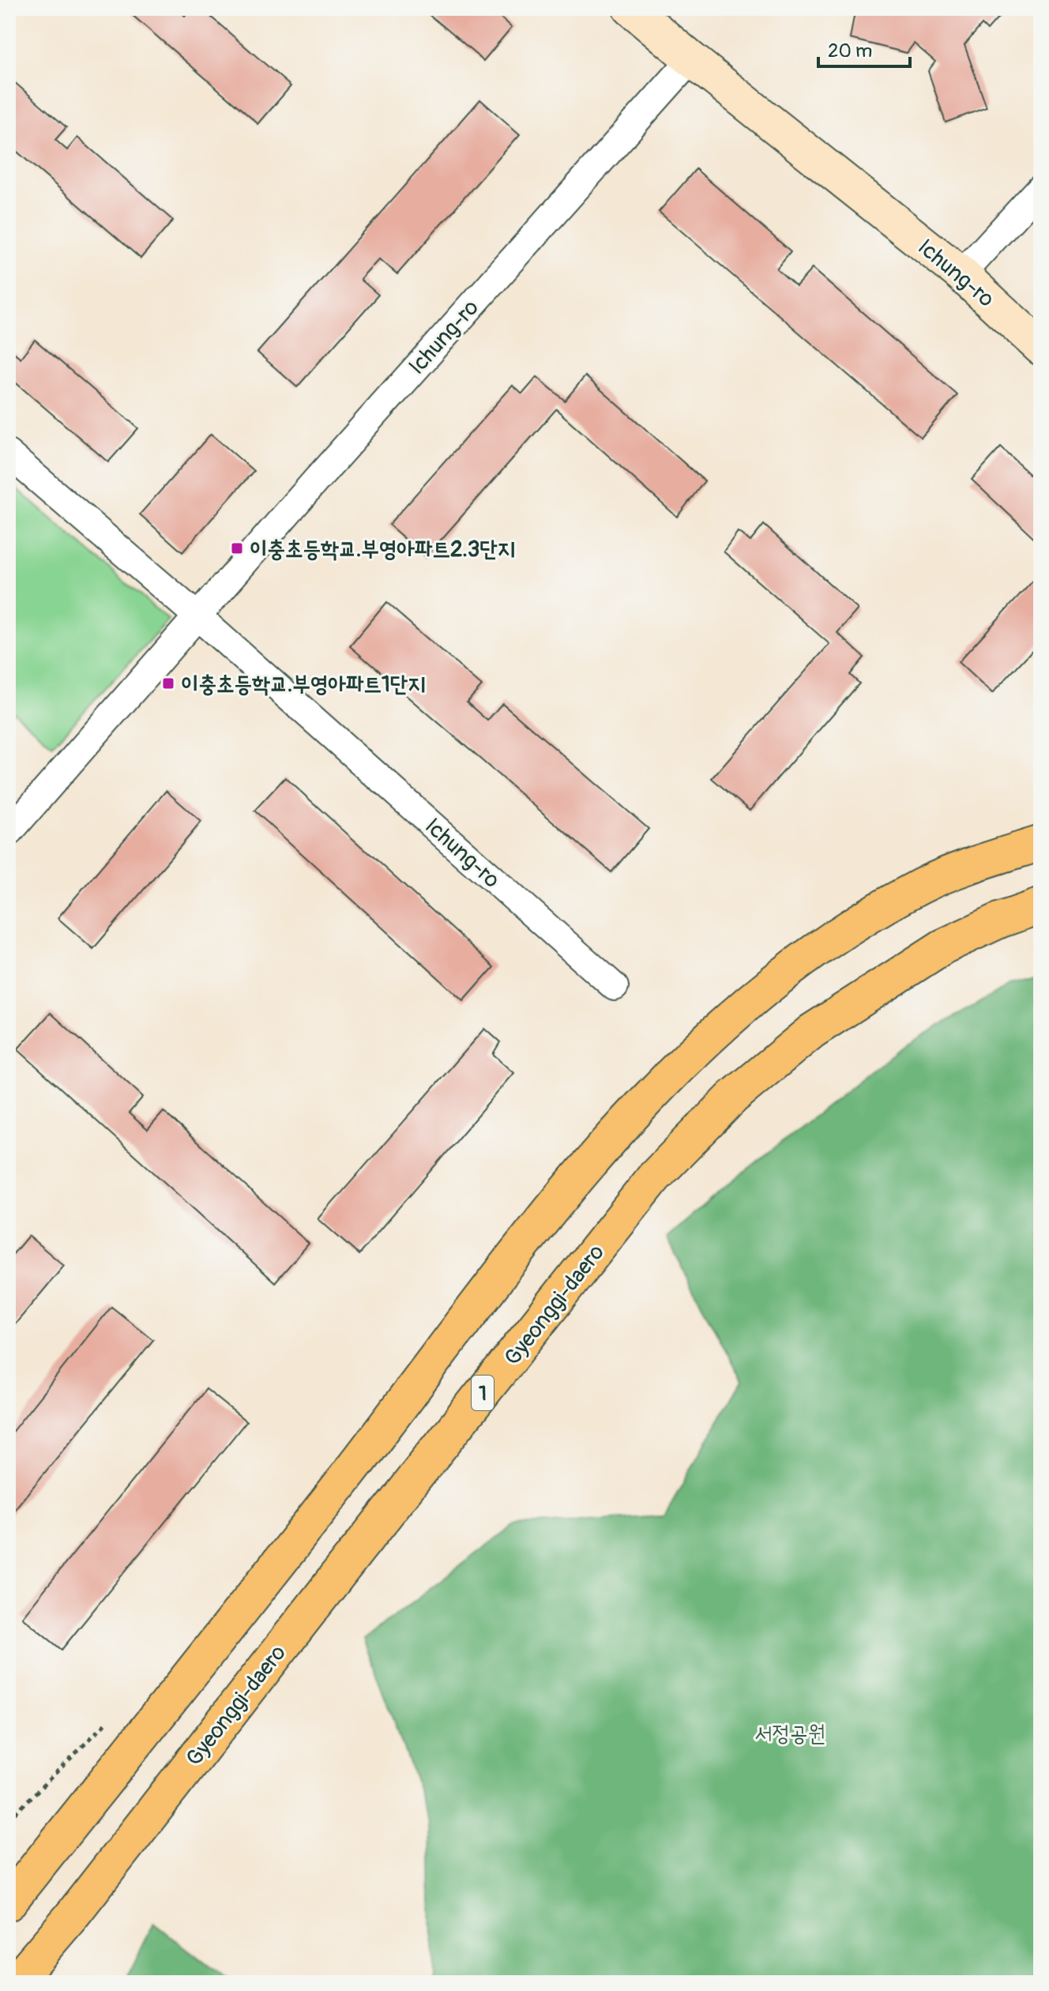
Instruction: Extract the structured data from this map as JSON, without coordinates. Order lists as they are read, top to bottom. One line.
{"streets":{"main road":["Gyeonggi-daero","1"],"street":["Ichung-ro"]},"parks":["서정공원"],"places":{"transit":["이충초등학교.부영아파트2.3단지","이충초등학교.부영아파트1단지"]},"scale_bar":"20 m"}
